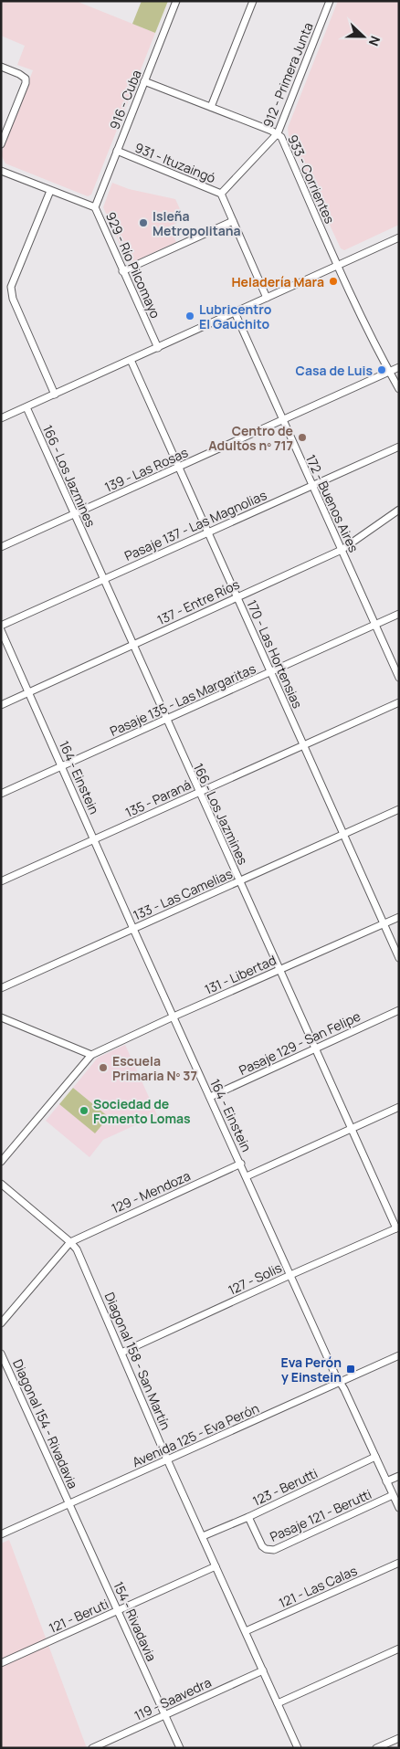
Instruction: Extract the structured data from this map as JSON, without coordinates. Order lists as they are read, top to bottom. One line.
{"streets":{"street":["912 - Primera Junta","916 - Cuba","931 - Ituzaingó","933 - Corrientes","929 - Río Pilcomayo","139 - Las Rosas","166 - Los Jazmines","172 - Buenos Aires","Pasaje 137 - Las Magnolias","137 - Entre Ríos","170 - Las Hortensias","Pasaje 135 - Las Margaritas","164 - Einstein","135 - Paraná","133 - Las Camelias","131 - Libertad","Pasaje 129 - San Felipe","129 - Mendoza","127 - Solis","Diagonal 158 - San Martín","Diagonal 154 - Rivadavia","Avenida 125 - Eva Perón","123 - Berutti","Pasaje 121 - Berutti","121 - Las Calas","121 - Beruti","154 - Rivadavia","119 - Saavedra"]},"crossings":[["912 - Primera Junta","931 - Ituzaingó"],["912 - Primera Junta","933 - Corrientes"],["916 - Cuba","931 - Ituzaingó"],["916 - Cuba","933 - Corrientes"],["916 - Cuba","929 - Río Pilcomayo"],["933 - Corrientes","139 - Las Rosas"],["139 - Las Rosas","166 - Los Jazmines"],["139 - Las Rosas","172 - Buenos Aires"],["139 - Las Rosas","170 - Las Hortensias"],["166 - Los Jazmines","Pasaje 137 - Las Magnolias"],["166 - Los Jazmines","137 - Entre Ríos"],["166 - Los Jazmines","Pasaje 135 - Las Margaritas"],["166 - Los Jazmines","135 - Paraná"],["166 - Los Jazmines","133 - Las Camelias"],["166 - Los Jazmines","131 - Libertad"],["166 - Los Jazmines","Pasaje 129 - San Felipe"],["166 - Los Jazmines","127 - Solis"],["172 - Buenos Aires","Pasaje 137 - Las Magnolias"],["172 - Buenos Aires","137 - Entre Ríos"],["172 - Buenos Aires","Pasaje 135 - Las Margaritas"],["Pasaje 137 - Las Magnolias","170 - Las Hortensias"],["137 - Entre Ríos","170 - Las Hortensias"],["137 - Entre Ríos","164 - Einstein"],["170 - Las Hortensias","Pasaje 135 - Las Margaritas"],["170 - Las Hortensias","135 - Paraná"],["170 - Las Hortensias","133 - Las Camelias"],["170 - Las Hortensias","131 - Libertad"],["Pasaje 135 - Las Margaritas","164 - Einstein"],["164 - Einstein","135 - Paraná"],["164 - Einstein","133 - Las Camelias"],["164 - Einstein","131 - Libertad"],["164 - Einstein","Pasaje 129 - San Felipe"],["164 - Einstein","129 - Mendoza"],["164 - Einstein","127 - Solis"],["164 - Einstein","Avenida 125 - Eva Perón"],["164 - Einstein","123 - Berutti"],["164 - Einstein","Pasaje 121 - Berutti"],["129 - Mendoza","Diagonal 158 - San Martín"],["127 - Solis","Diagonal 158 - San Martín"],["Diagonal 158 - San Martín","Avenida 125 - Eva Perón"],["Diagonal 158 - San Martín","123 - Berutti"],["Diagonal 158 - San Martín","121 - Las Calas"],["Diagonal 158 - San Martín","121 - Beruti"],["Diagonal 158 - San Martín","119 - Saavedra"],["Diagonal 154 - Rivadavia","Avenida 125 - Eva Perón"],["Diagonal 154 - Rivadavia","154 - Rivadavia"],["Avenida 125 - Eva Perón","154 - Rivadavia"],["123 - Berutti","Pasaje 121 - Berutti"],["121 - Beruti","154 - Rivadavia"],["154 - Rivadavia","119 - Saavedra"]],"places":{"other":["Isleña Metropolitana","Heladería Mara","Lubricentro El Gauchito","Casa de Luis","Centro de Adultos nº 717","Escuela Primaria Nº 37","Sociedad de Fomento Lomas"],"transit":["Eva Perón y Einstein"]},"north":"right"}
